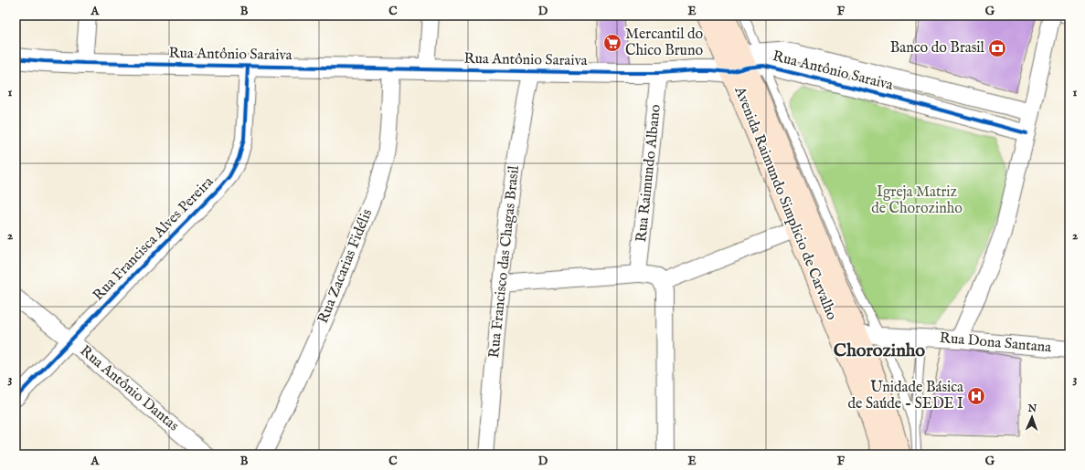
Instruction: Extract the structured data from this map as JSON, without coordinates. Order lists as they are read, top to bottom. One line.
{"streets":{"main road":["Avenida Raimundo Simplicio de Carvalho"],"street":["Rua Antônio Saraiva","Rua Raimundo Albano","Rua Francisca Alves Pereira","Rua Francisco das Chagas Brasil","Rua Zacarias Fidélis","Rua Dona Santana","Rua Antônio Dantas"]},"crossings":[["Rua Antônio Saraiva","Rua Raimundo Albano"],["Rua Antônio Saraiva","Avenida Raimundo Simplicio de Carvalho"],["Rua Antônio Saraiva","Rua Francisca Alves Pereira"],["Rua Antônio Saraiva","Rua Francisco das Chagas Brasil"],["Rua Antônio Saraiva","Rua Zacarias Fidélis"],["Avenida Raimundo Simplicio de Carvalho","Rua Dona Santana"],["Rua Francisca Alves Pereira","Rua Antônio Dantas"]],"districts":["Chorozinho"],"parks":["Igreja Matriz de Chorozinho"],"places":{"supermarket":["Mercantil do Chico Bruno"],"bank":["Banco do Brasil"],"hospital":["Unidade Básica de Saúde - SEDE I"]},"north":"top","grid":{"columns":["A","B","C","D","E","F","G"],"rows":["1","2","3"]}}
